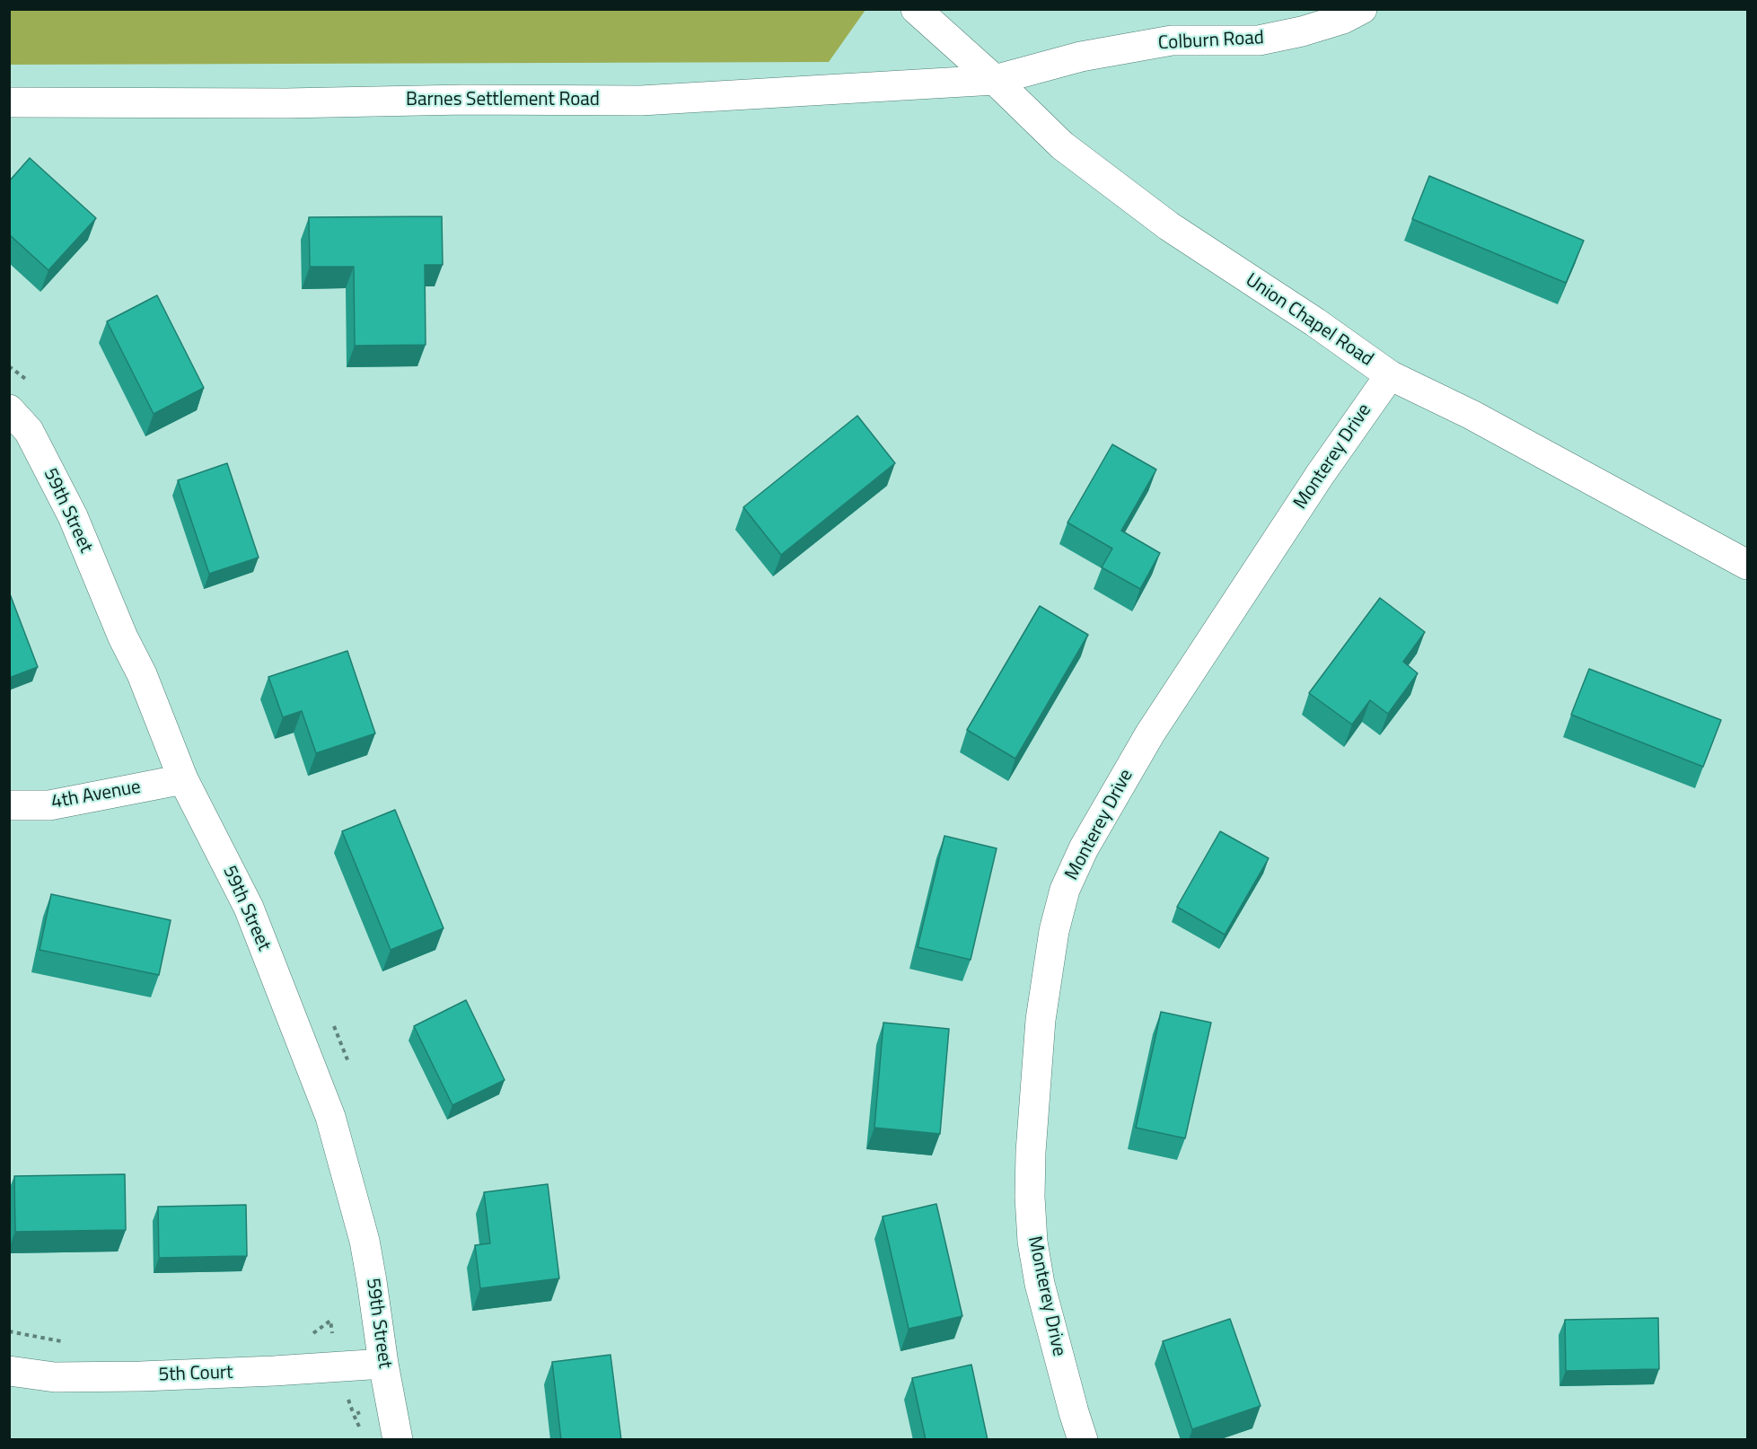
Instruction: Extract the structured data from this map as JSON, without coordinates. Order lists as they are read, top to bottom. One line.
{"streets":{"street":["Colburn Road","Barnes Settlement Road","Union Chapel Road","Monterey Drive","59th Street","4th Avenue","5th Court"]},"crossings":[["Colburn Road","Barnes Settlement Road"],["Colburn Road","Union Chapel Road"],["Barnes Settlement Road","Union Chapel Road"],["Union Chapel Road","Monterey Drive"],["59th Street","4th Avenue"],["59th Street","5th Court"]]}
